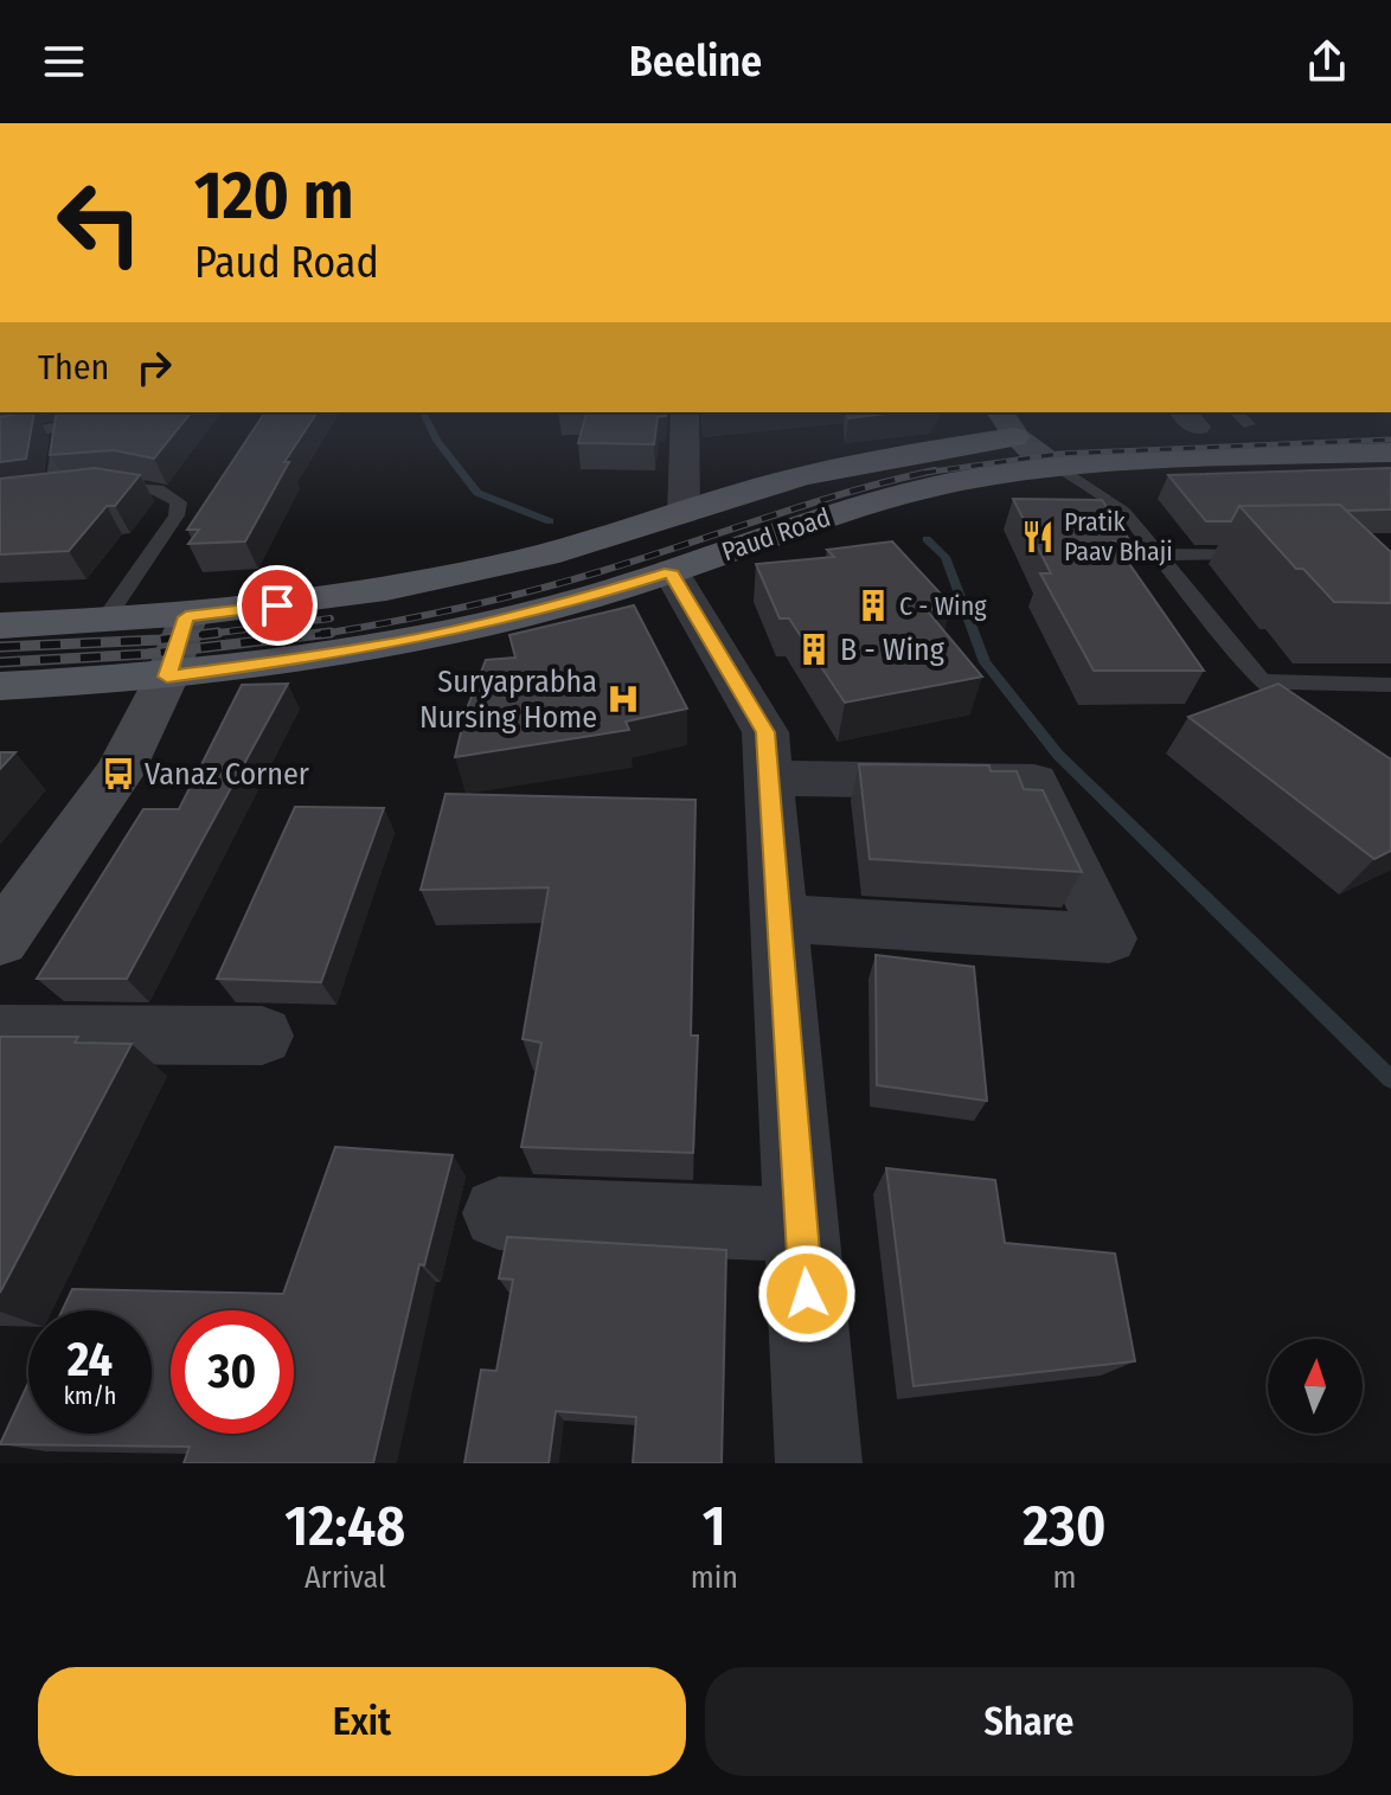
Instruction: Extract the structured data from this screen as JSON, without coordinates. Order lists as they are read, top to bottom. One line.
{"streets":{"main road":["Paud Road"]},"places":{"restaurant":["Pratik Paav Bhaji"],"building":["C - Wing","B - Wing"],"hospital":["Suryaprabha Nursing Home"],"bus stop":["Vanaz Corner"]},"north":"top","page":{"header":"Beeline","turn":["120 m","Paud Road"],"then":"Then","speed":"24 km/h","limit":"30","eta":["12:48","Arrival","1","min","230","m"],"buttons":["Exit","Share"]}}
